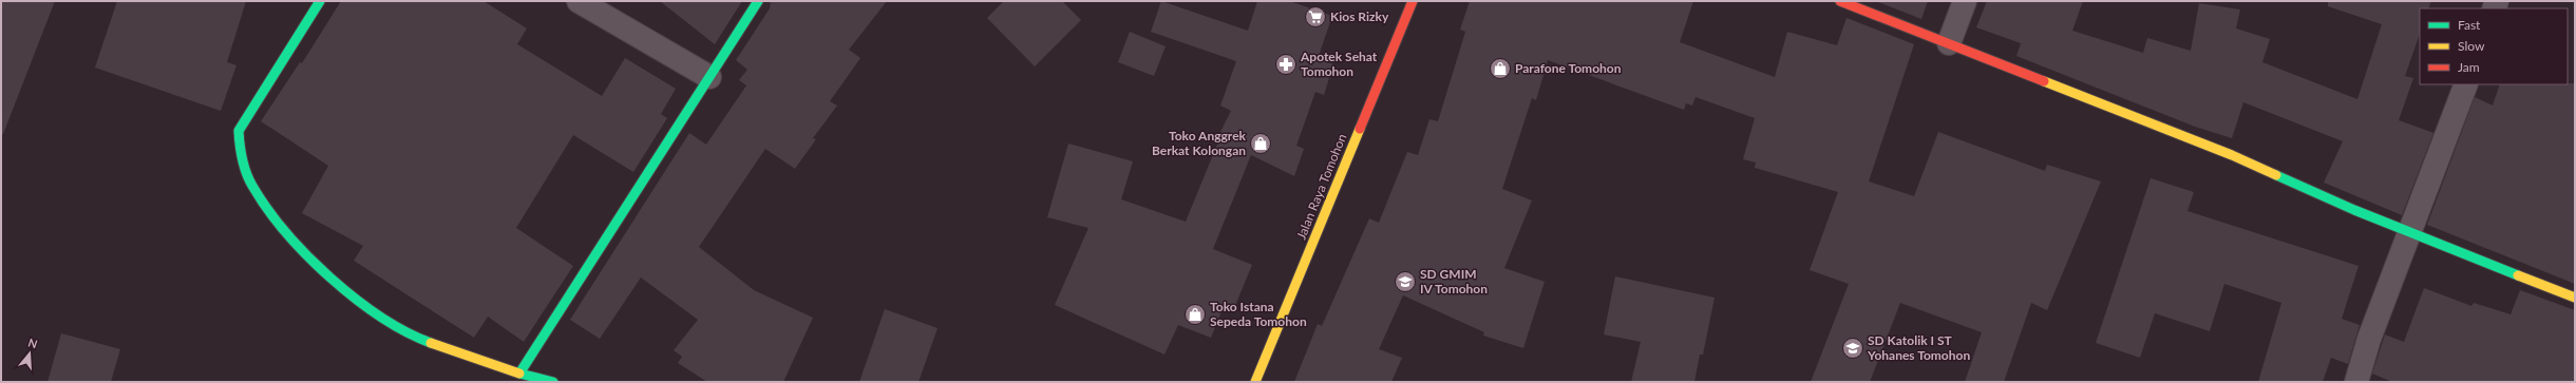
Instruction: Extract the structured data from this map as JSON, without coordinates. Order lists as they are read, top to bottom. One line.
{"streets":{"main road":["Jalan Raya Tomohon"]},"places":{"supermarket":["Kios Rizky"],"pharmacy":["Apotek Sehat Tomohon"],"shop":["Parafone Tomohon","Toko Anggrek Berkat Kolongan","Toko Istana Sepeda Tomohon"],"school or university":["SD GMIM IV Tomohon","SD Katolik I ST Yohanes Tomohon"]},"legend":["Fast","Slow","Jam"],"north":"top"}
